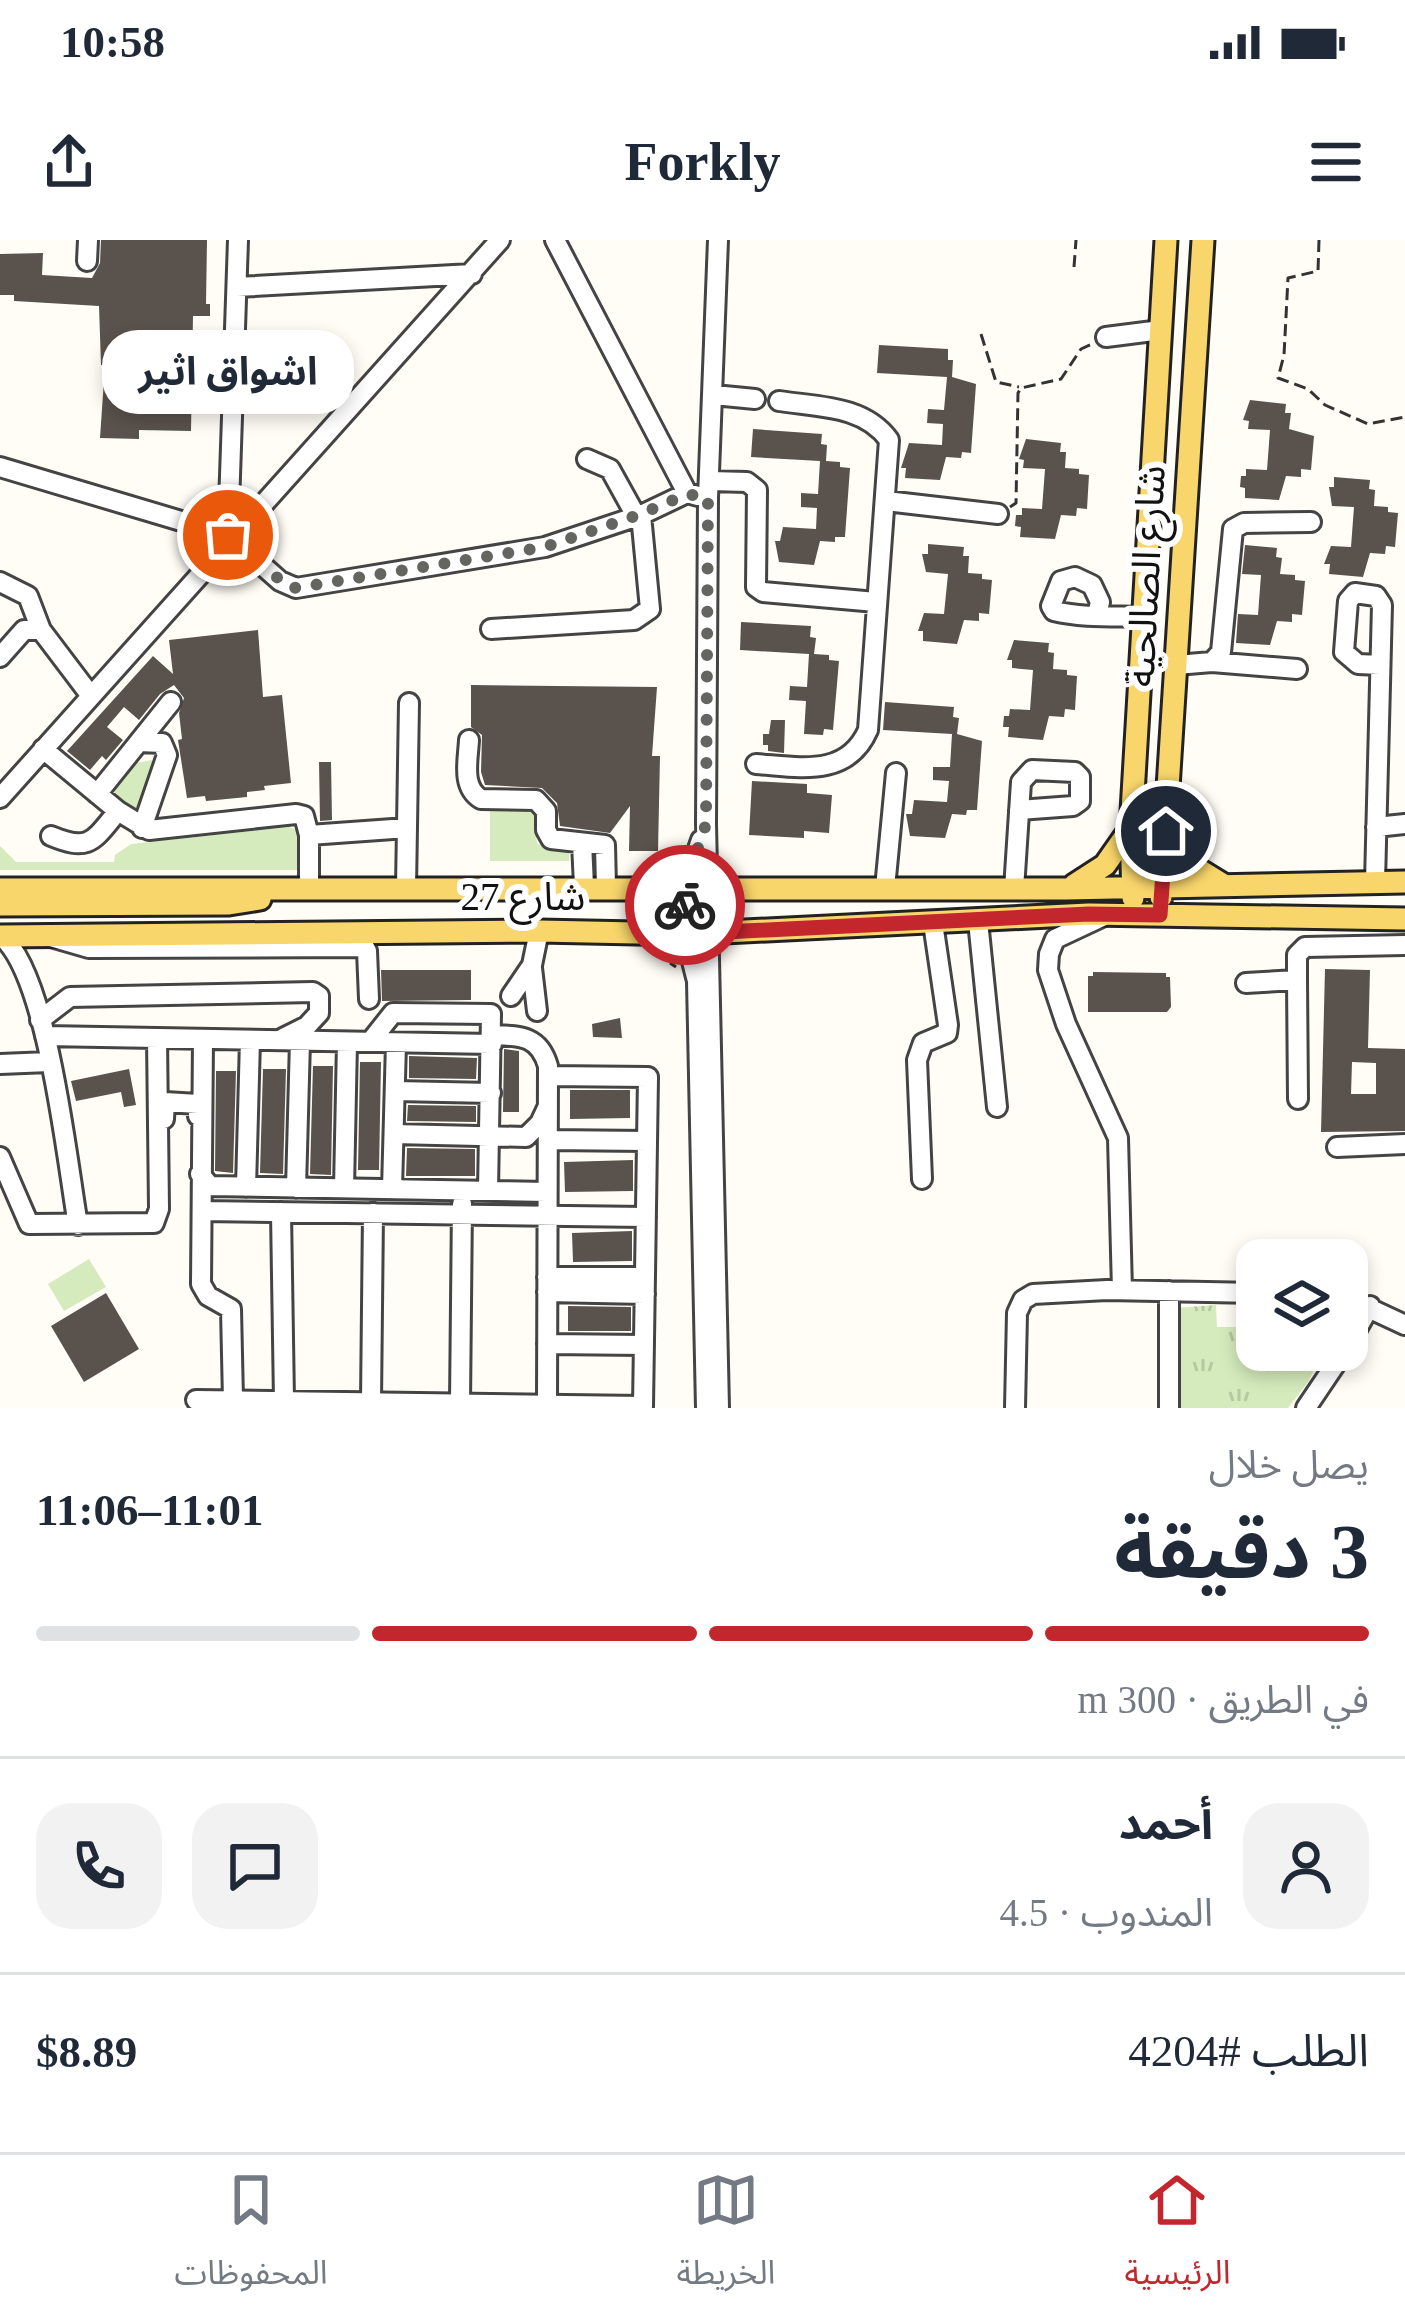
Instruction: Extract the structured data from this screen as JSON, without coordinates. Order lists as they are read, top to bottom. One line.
{"streets":{"main road":["شارع الصالحية","شارع 27"]},"crossings":[["شارع الصالحية","شارع 27"]],"places":["اشواق اثير"],"page":{"status":"10:58","header":"Forkly","bubble":"اشواق اثير","heading":["3 دقيقة","يصل خلال","11:01–11:06"],"panel":["أحمد","المندوب · 4.5","الطلب #4204","$8.89"],"bar":"في الطريق · 300 m","tabs":["الرئيسية","الخريطة","المحفوظات"]}}
